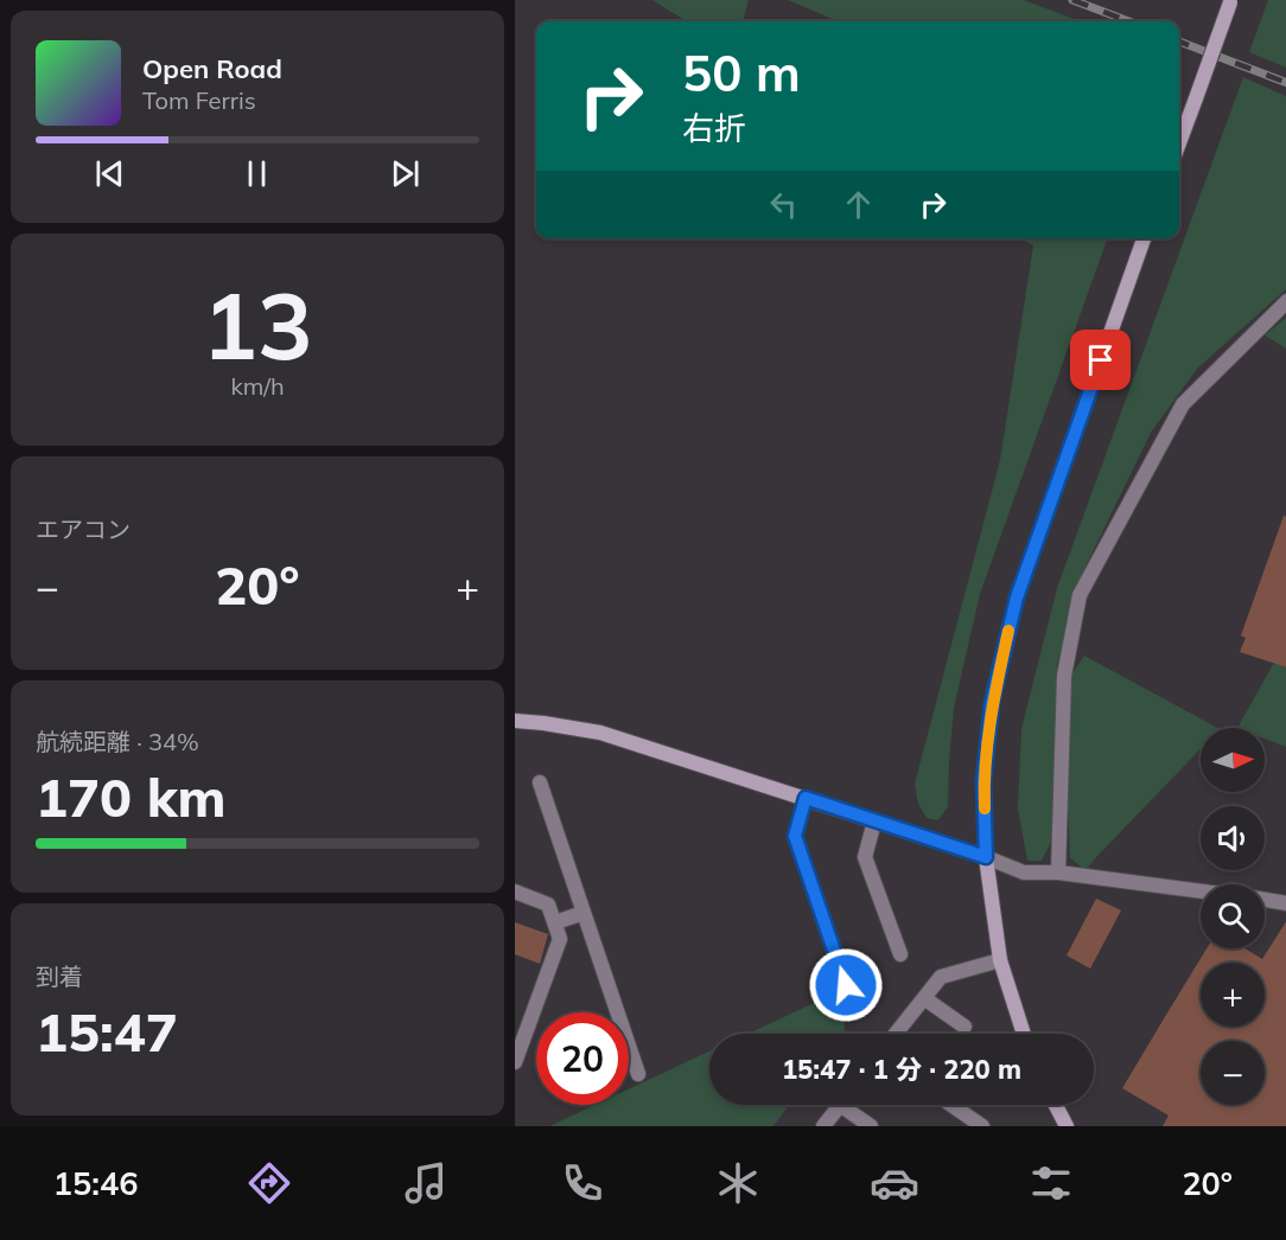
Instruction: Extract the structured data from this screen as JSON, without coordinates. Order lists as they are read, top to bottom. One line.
{"north":"right","page":{"turn":["50 m","右折"],"song":["Open Road","Tom Ferris"],"tile":[["13","km/h"],"エアコン",["航続距離 · 34%","170 km"],["到着","15:47"]],"heat":["−","20°","+"],"map_buttons":["+","−"],"limit":"20","trip":"15:47 · 1 分 · 220 m","tabs":["15:46","20°"]}}
